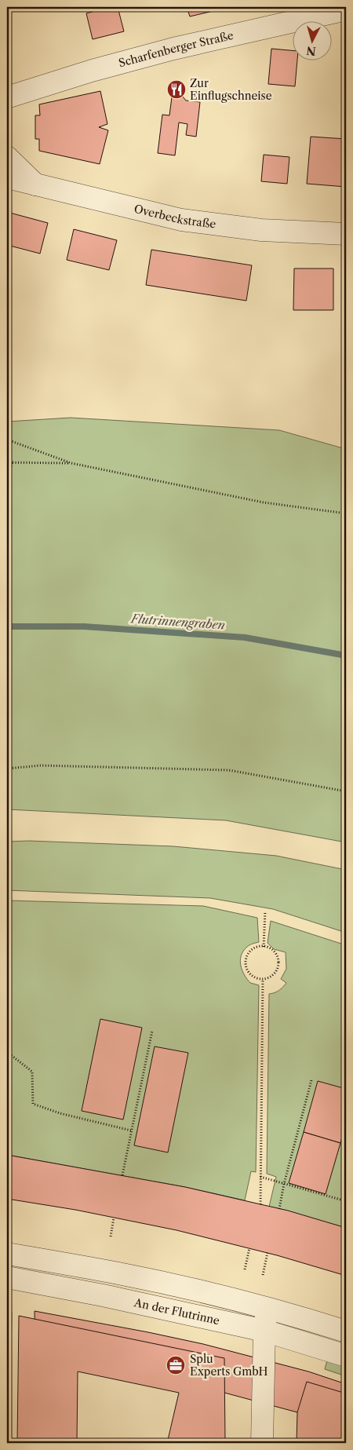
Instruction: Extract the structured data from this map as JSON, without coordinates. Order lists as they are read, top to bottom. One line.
{"streets":{"street":["Scharfenberger Straße","Overbeckstraße","An der Flutrinne"]},"water":["Flutrinnengraben"],"places":{"restaurant":["Zur Einflugschneise"],"office":["Splu Experts GmbH"]},"north":"bottom"}
